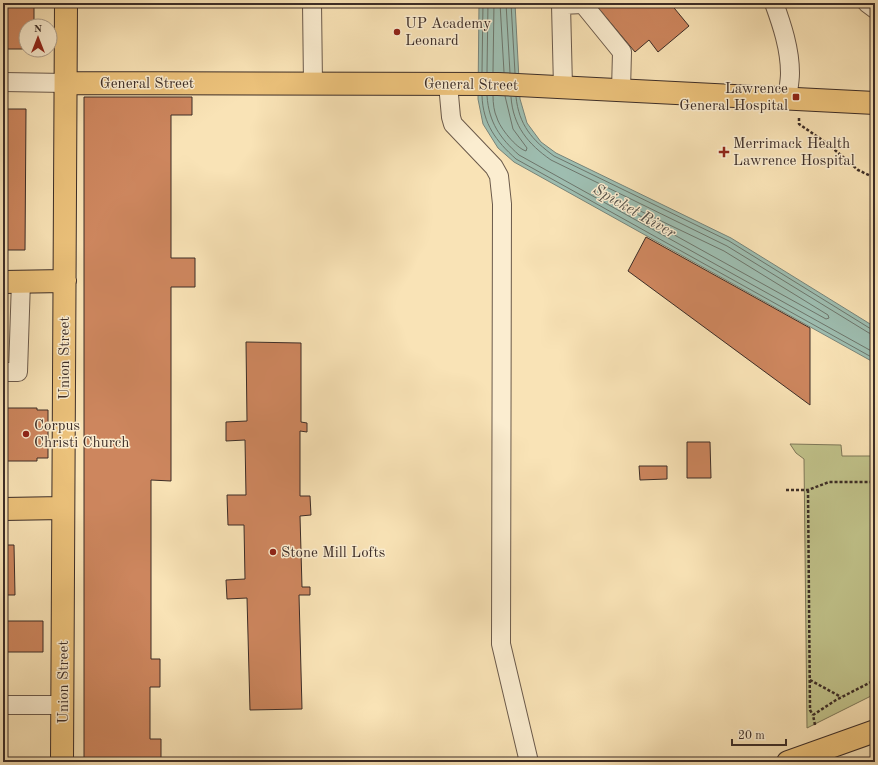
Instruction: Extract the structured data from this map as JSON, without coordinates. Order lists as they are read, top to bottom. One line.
{"streets":{"main road":["General Street","Union Street"]},"crossings":[["General Street","Union Street"]],"water":["Spicket River"],"places":{"other":["UP Academy Leonard","Corpus Christi Church","Stone Mill Lofts"],"transit":["Lawrence General Hospital"],"health":["Merrimack Health Lawrence Hospital"]},"scale_bar":"20 m","north":"top"}
